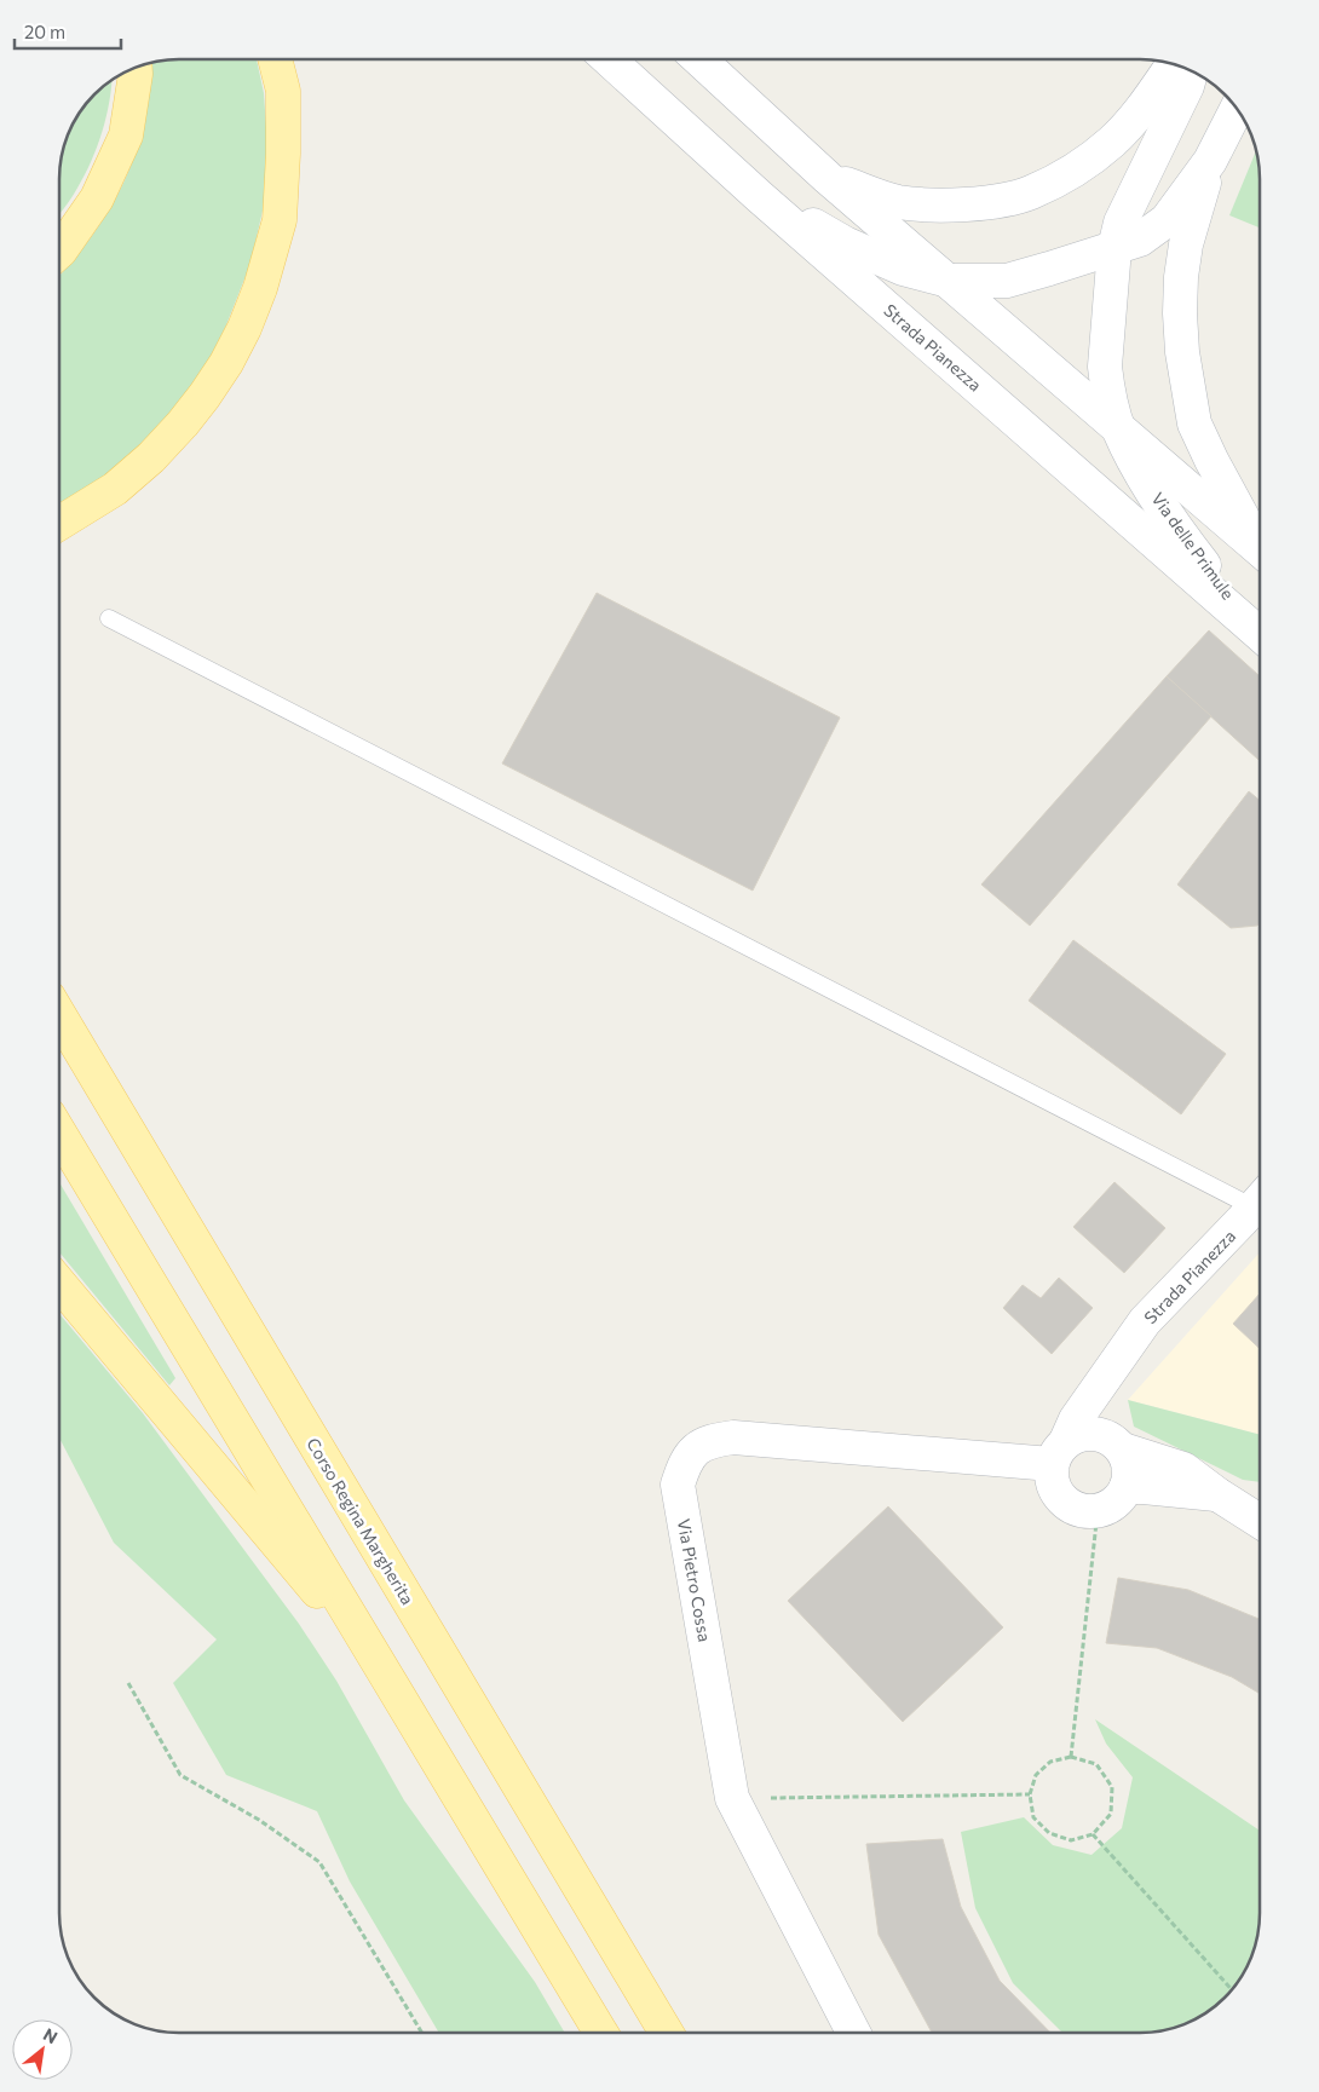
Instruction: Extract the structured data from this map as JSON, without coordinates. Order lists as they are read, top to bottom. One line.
{"streets":{"main road":["Strada Pianezza","Via delle Primule","Corso Regina Margherita","Via Pietro Cossa"]},"crossings":[["Strada Pianezza","Via Pietro Cossa"]],"scale_bar":"20 m","north":"top right"}
